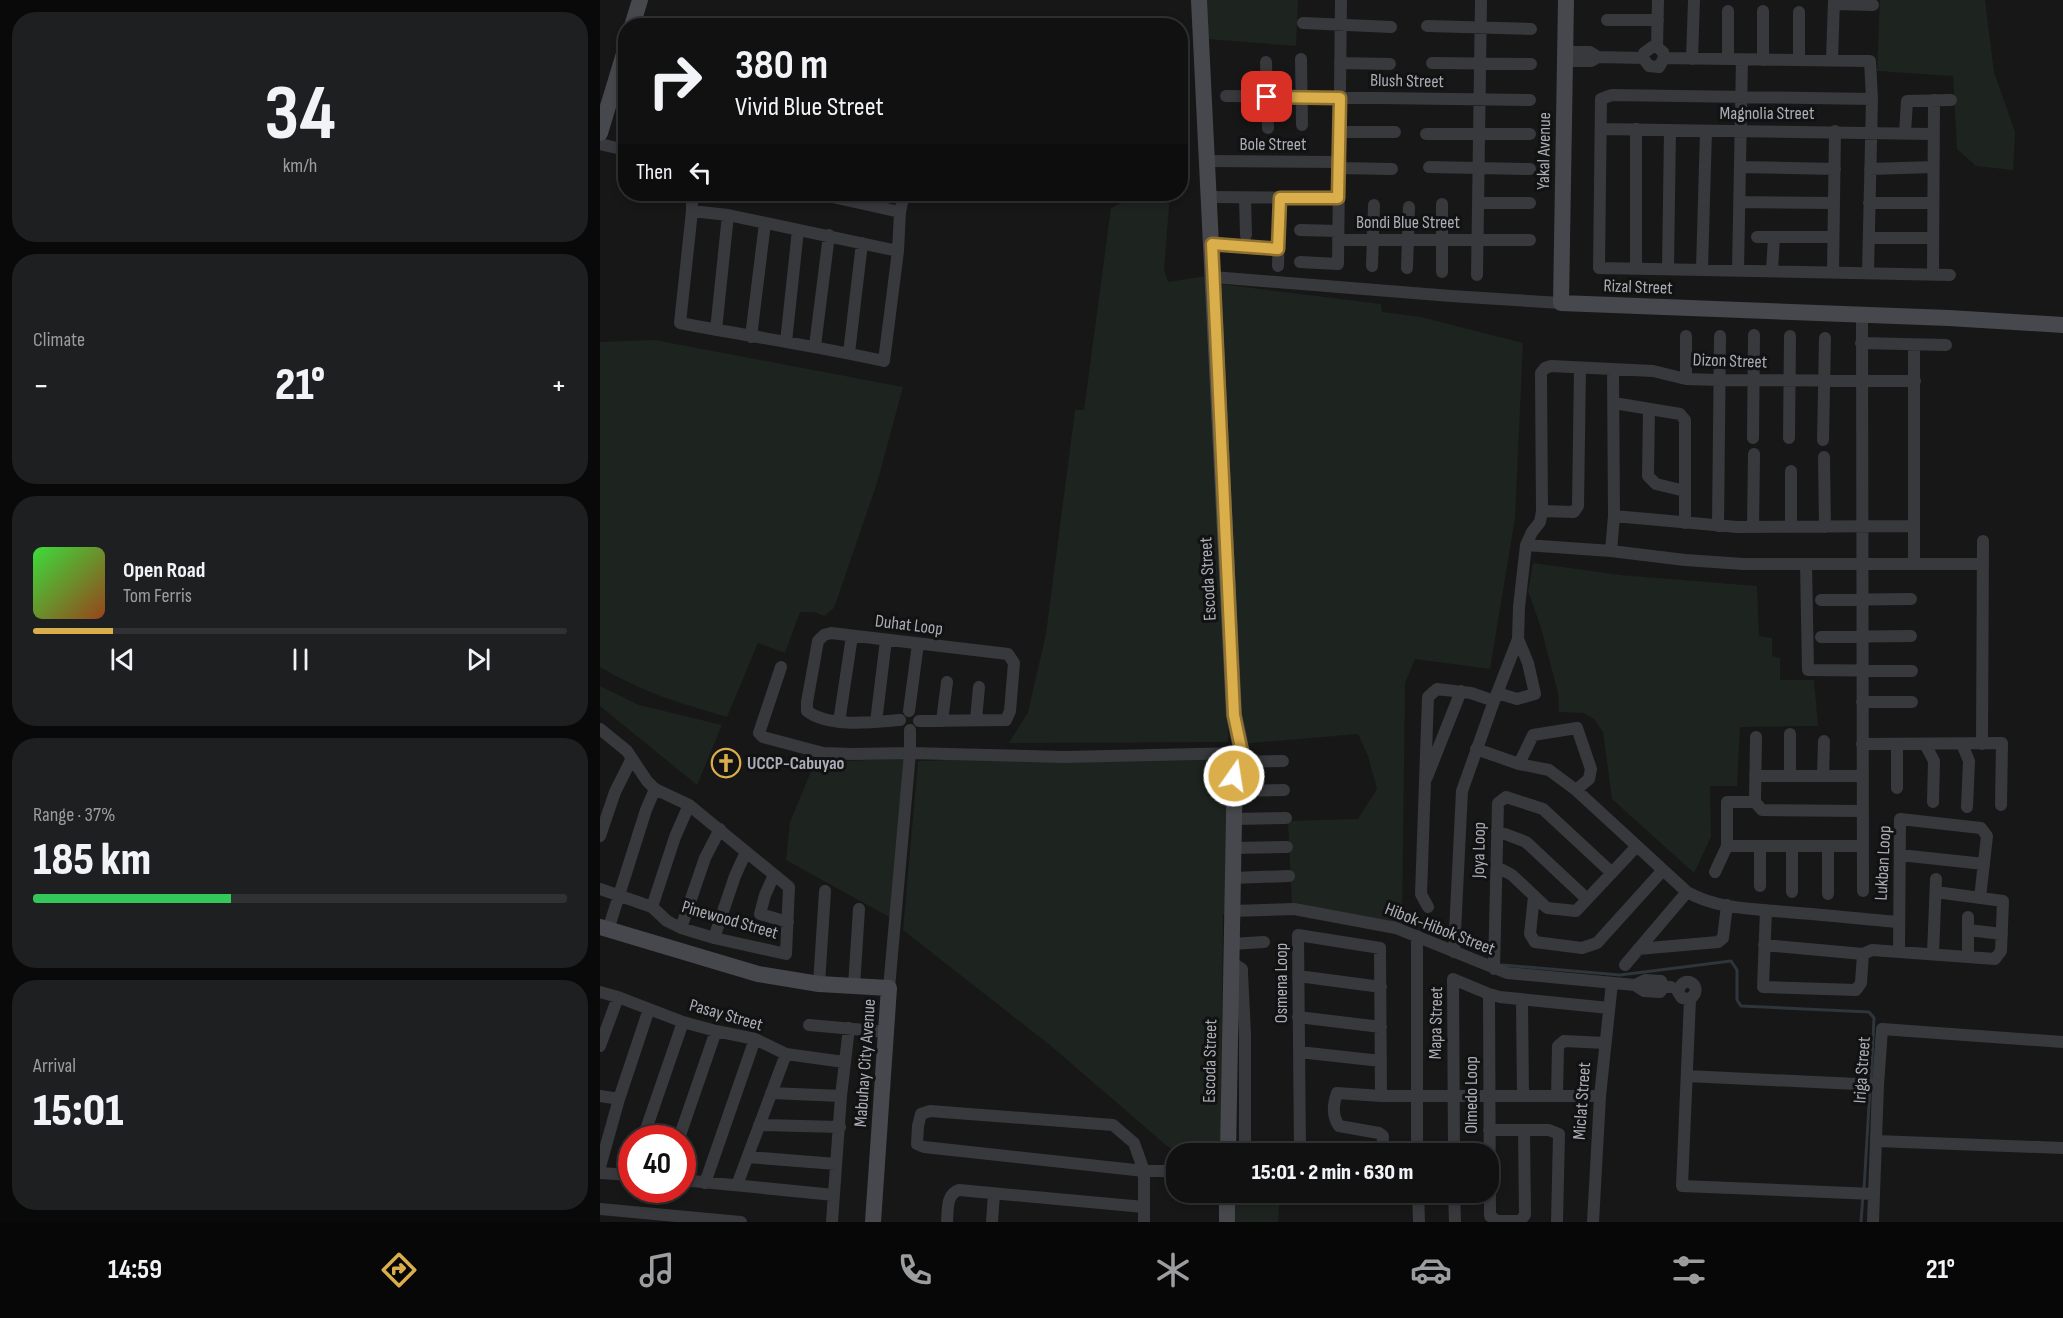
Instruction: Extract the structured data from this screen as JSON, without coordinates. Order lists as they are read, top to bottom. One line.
{"streets":{"street":["Blush Street","Magnolia Street","Bole Street","Yakal Avenue","Bondi Blue Street","Rizal Street","Dizon Street","Escoda Street","Duhat Loop","Joya Loop","Lukban Loop","Pinewood Street","Hibok-Hibok Street","Osmena Loop","Pasay Street","Mapa Street","Mabuhay City Avenue","Iriga Street","Olmedo Loop","Miclat Street"]},"crossings":[["Bole Street","Escoda Street"],["Yakal Avenue","Rizal Street"],["Rizal Street","Escoda Street"],["Escoda Street","Hibok-Hibok Street"],["Joya Loop","Hibok-Hibok Street"],["Hibok-Hibok Street","Miclat Street"],["Mapa Street","Olmedo Loop"],["Mapa Street","Miclat Street"]],"places":{"church":["UCCP-Cabuyao"]},"page":{"tile":[["34","km/h"],"Climate",["Range · 37%","185 km"],["Arrival","15:01"]],"turn":["380 m","Vivid Blue Street"],"then":"Then","heat":["−","21°","+"],"song":["Open Road","Tom Ferris"],"limit":"40","trip":"15:01 · 2 min · 630 m","tabs":["14:59","21°"]}}
